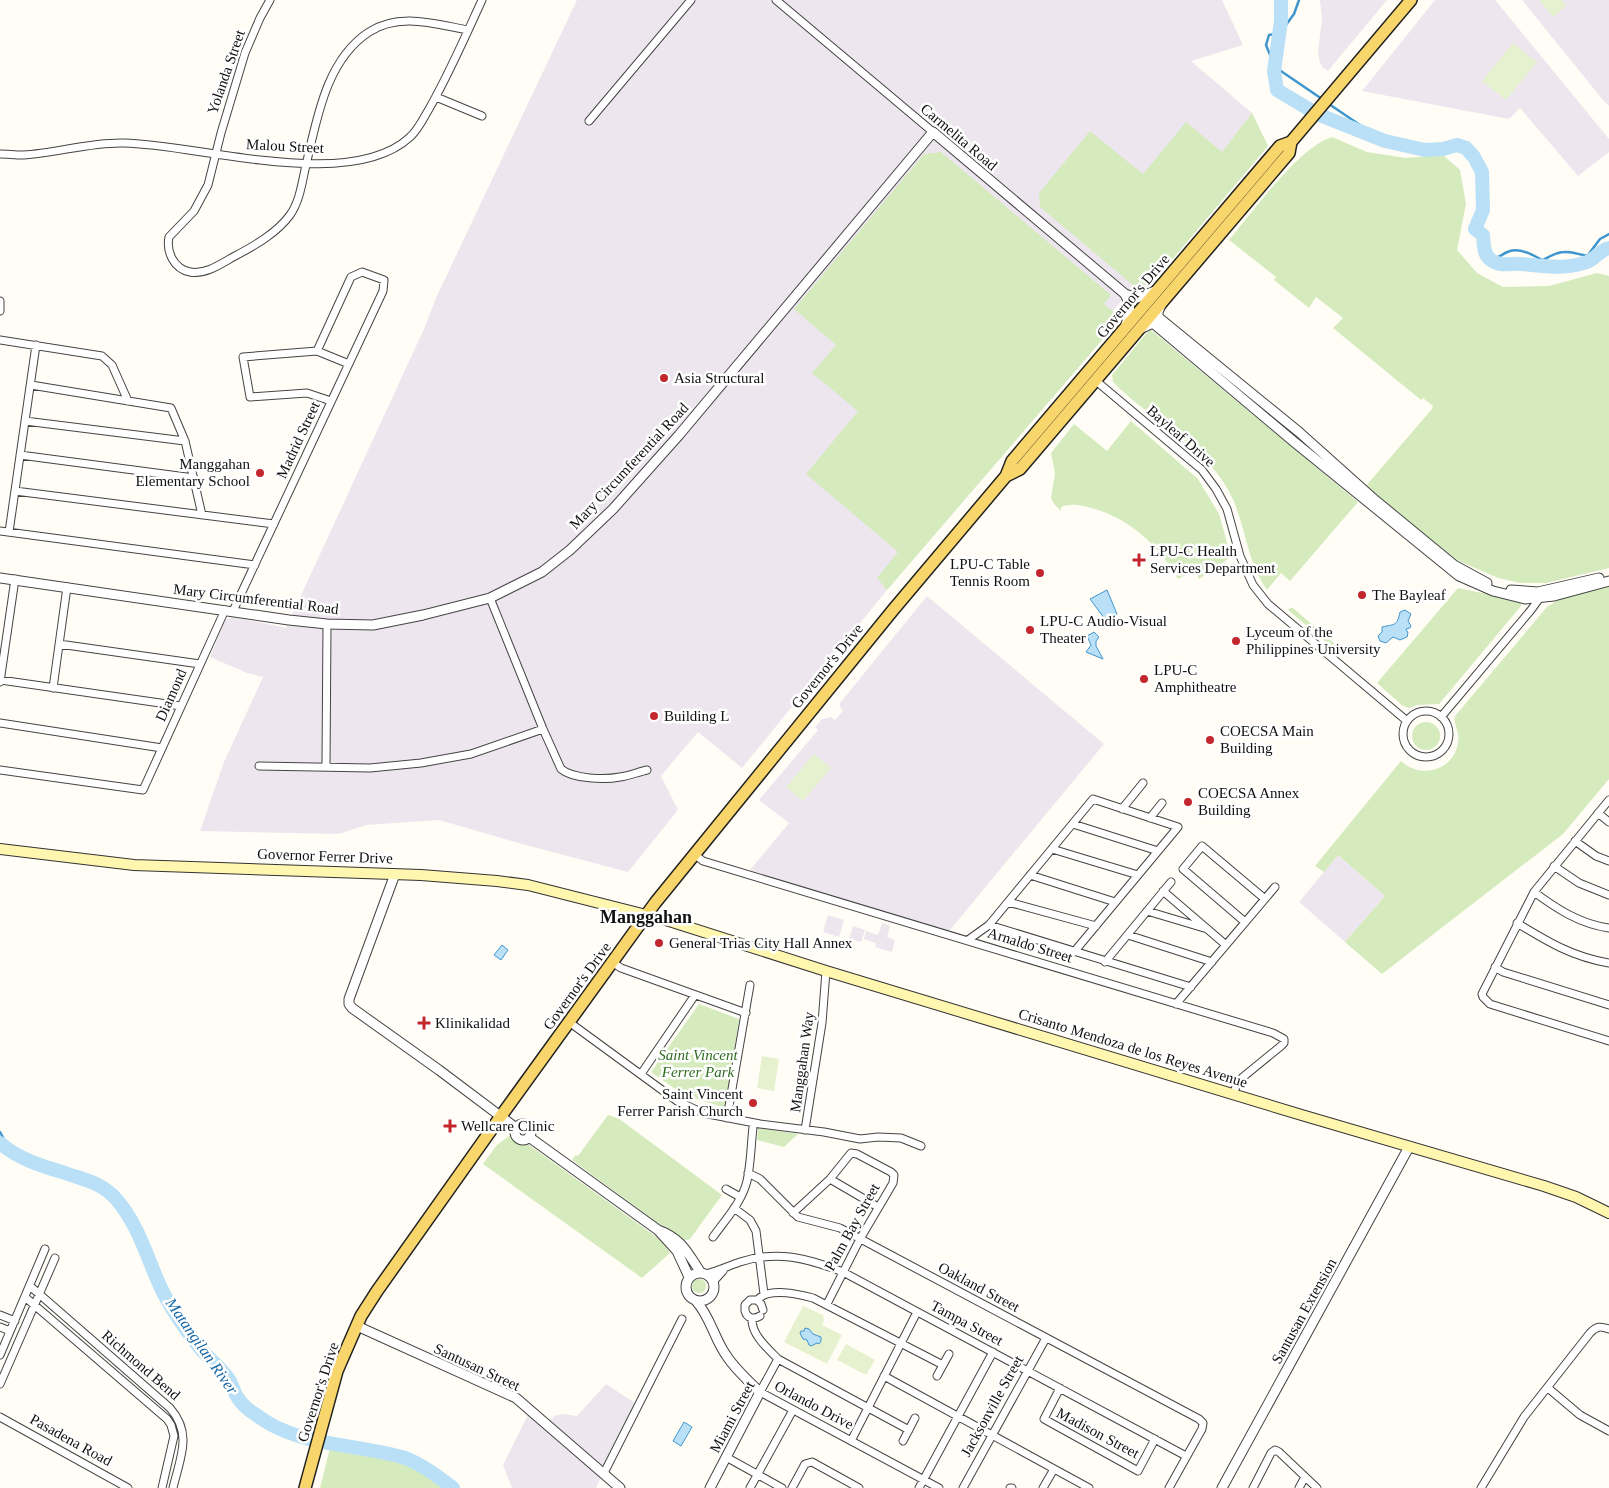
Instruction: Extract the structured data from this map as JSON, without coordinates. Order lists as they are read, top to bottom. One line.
{"streets":{"main road":["Governor's Drive","Governor Ferrer Drive","Crisanto Mendoza de los Reyes Avenue"],"street":["Yolanda Street","Carmelita Road","Malou Street","Bayleaf Drive","Madrid Street","Mary Circumferential Road","Diamond","Arnaldo Street","Manggahan Way","Palm Bay Street","Oakland Street","Santusan Extension","Tampa Street","Richmond Bend","Santusan Street","Orlando Drive","Jacksonville Street","Miami Street","Madison Street","Pasadena Road"]},"crossings":[["Yolanda Street","Malou Street"],["Carmelita Road","Mary Circumferential Road"],["Governor's Drive","Bayleaf Drive"],["Governor's Drive","Governor Ferrer Drive"],["Governor's Drive","Arnaldo Street"],["Governor's Drive","Crisanto Mendoza de los Reyes Avenue"],["Governor's Drive","Manggahan Way"],["Governor's Drive","Santusan Street"],["Madrid Street","Mary Circumferential Road"],["Madrid Street","Diamond"],["Mary Circumferential Road","Diamond"],["Governor Ferrer Drive","Crisanto Mendoza de los Reyes Avenue"],["Arnaldo Street","Crisanto Mendoza de los Reyes Avenue"],["Crisanto Mendoza de los Reyes Avenue","Manggahan Way"],["Crisanto Mendoza de los Reyes Avenue","Santusan Extension"],["Palm Bay Street","Oakland Street"],["Palm Bay Street","Tampa Street"],["Oakland Street","Tampa Street"],["Oakland Street","Jacksonville Street"],["Tampa Street","Orlando Drive"],["Tampa Street","Jacksonville Street"],["Tampa Street","Madison Street"],["Orlando Drive","Miami Street"]],"districts":["Manggahan"],"water":["Matangilan River"],"parks":["Saint Vincent Ferrer Park"],"places":{"other":["Asia Structural","Manggahan Elementary School","LPU-C Table Tennis Room","The Bayleaf","LPU-C Audio-Visual Theater","Lyceum of the Philippines University","LPU-C Amphitheatre","Building L","COECSA Main Building","COECSA Annex Building","General Trias City Hall Annex","Saint Vincent Ferrer Parish Church"],"health":["LPU-C Health Services Department","Klinikalidad","Wellcare Clinic"]}}
